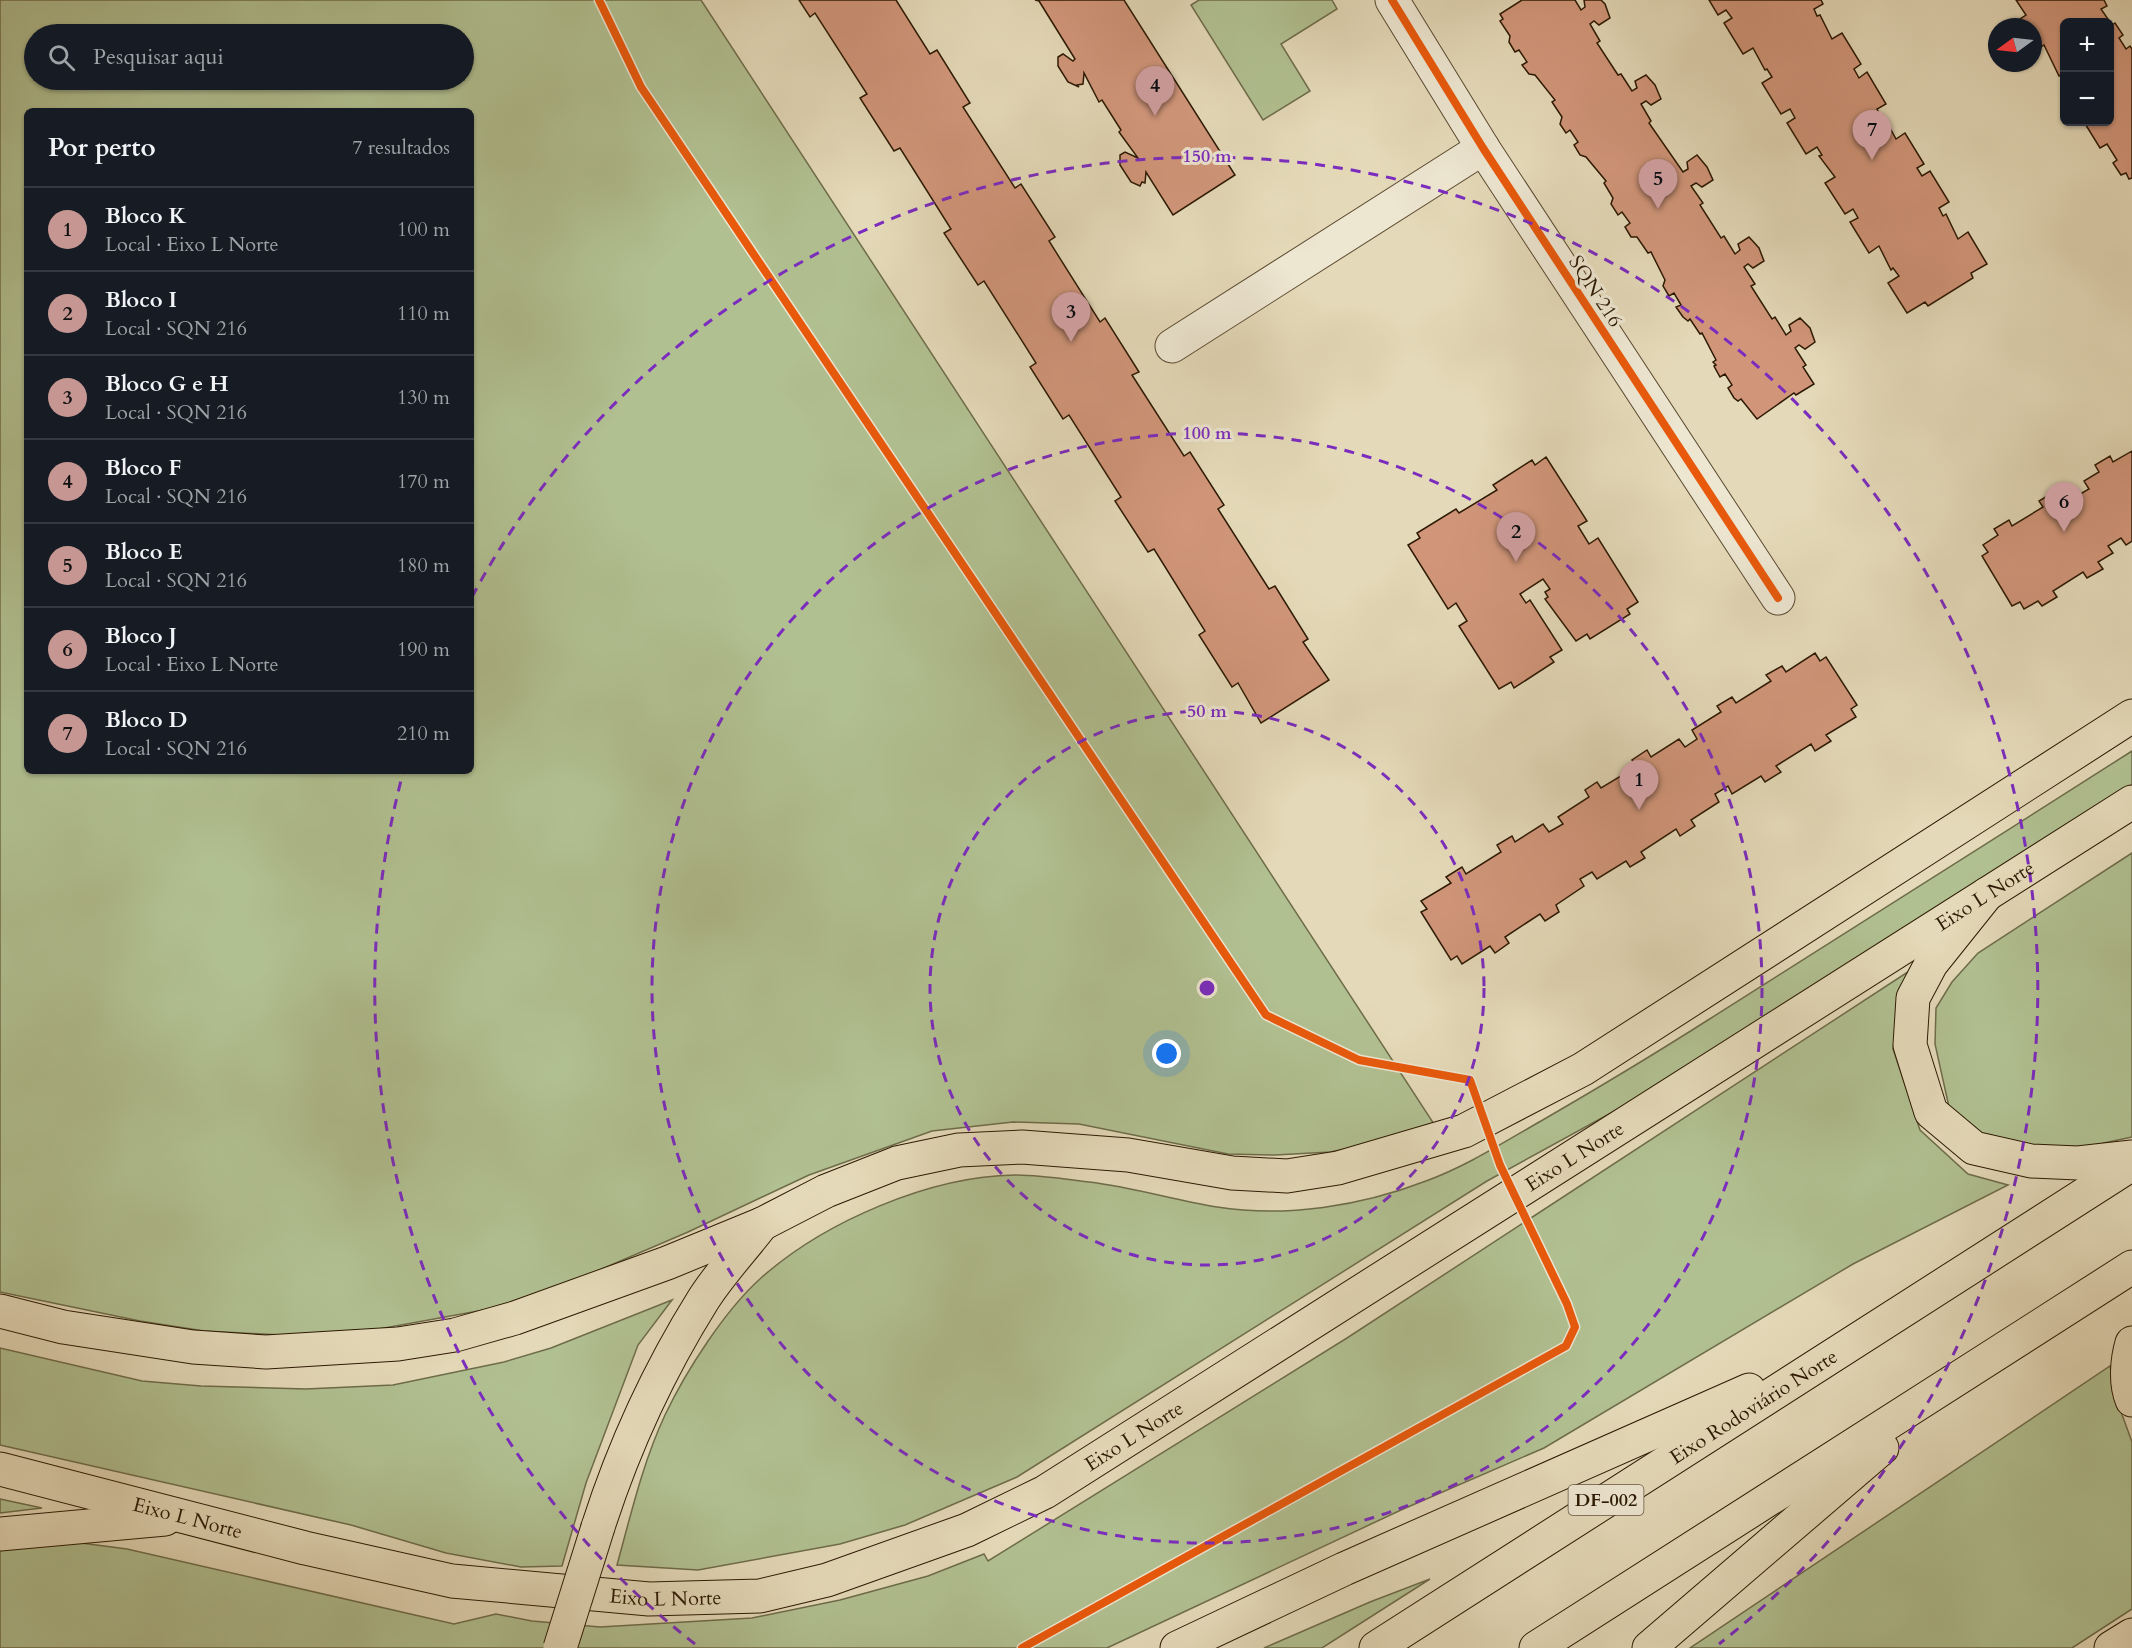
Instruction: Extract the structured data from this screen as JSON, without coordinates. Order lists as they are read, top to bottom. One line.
{"streets":{"main road":["Eixo L Norte","Eixo Rodoviário Norte","DF-002"],"street":["SQN 216"]},"north":"left","page":{"map_buttons":["+","−"],"search":"Pesquisar aqui","pins":["4","7","5","3","6","2","1"],"heading":["Por perto","7 resultados"],"list":[{"mark":"1","name":"Bloco K","note":"Local · Eixo L Norte","value":"100 m"},{"mark":"2","name":"Bloco I","note":"Local · SQN 216","value":"110 m"},{"mark":"3","name":"Bloco G e H","note":"Local · SQN 216","value":"130 m"},{"mark":"4","name":"Bloco F","note":"Local · SQN 216","value":"170 m"},{"mark":"5","name":"Bloco E","note":"Local · SQN 216","value":"180 m"},{"mark":"6","name":"Bloco J","note":"Local · Eixo L Norte","value":"190 m"},{"mark":"7","name":"Bloco D","note":"Local · SQN 216","value":"210 m"}]},"rings":["150 m","100 m","50 m"]}
